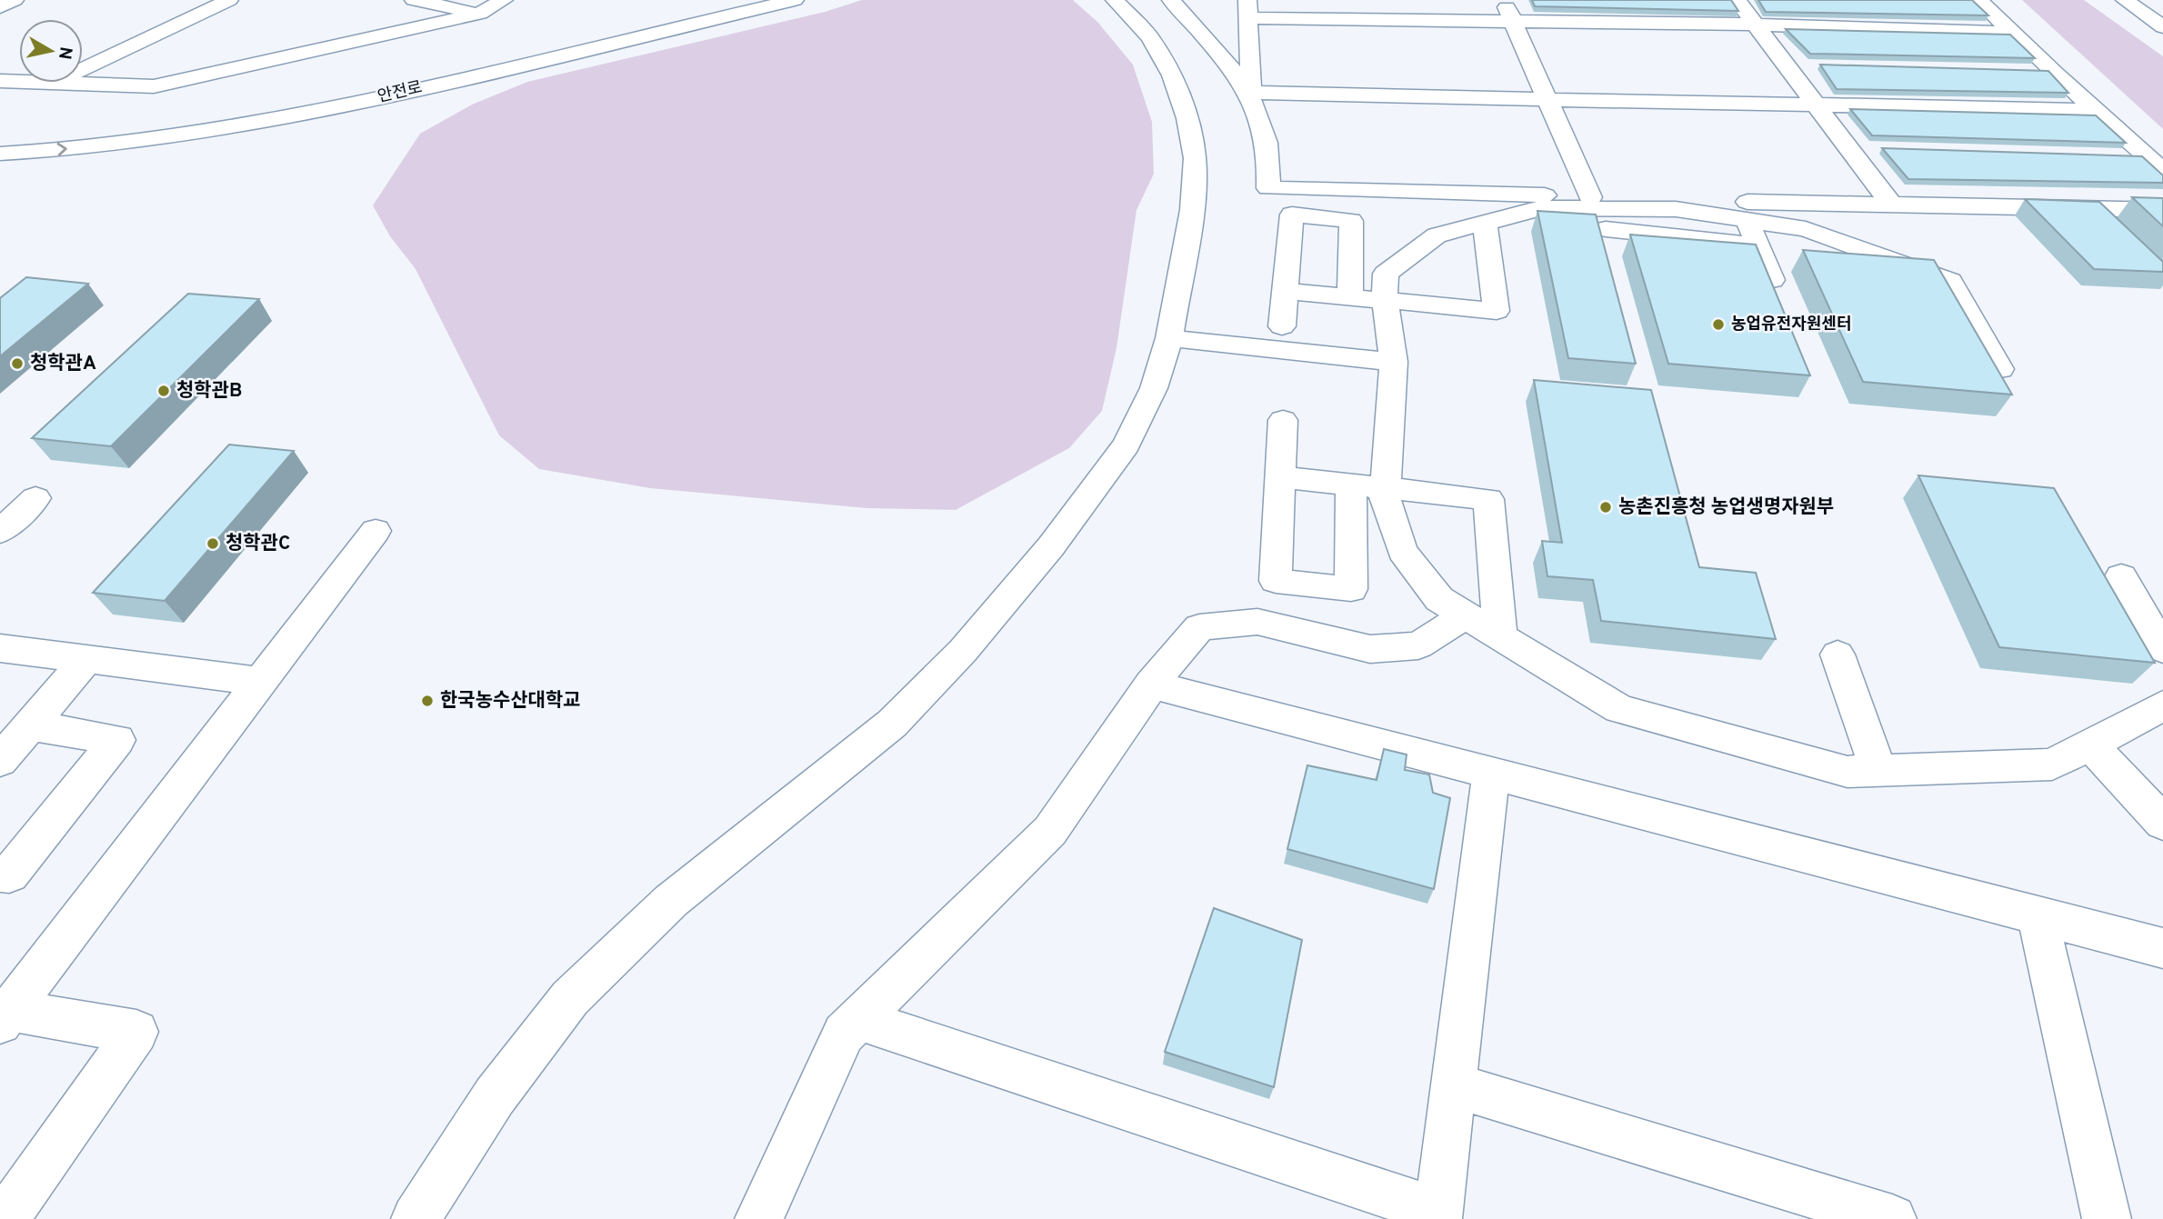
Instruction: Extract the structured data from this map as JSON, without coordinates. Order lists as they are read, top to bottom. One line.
{"streets":{"street":["안전로"]},"places":["농업유전자원센터","청학관A","청학관B","농촌진흥청 농업생명자원부","청학관C","한국농수산대학교"],"north":"right"}
